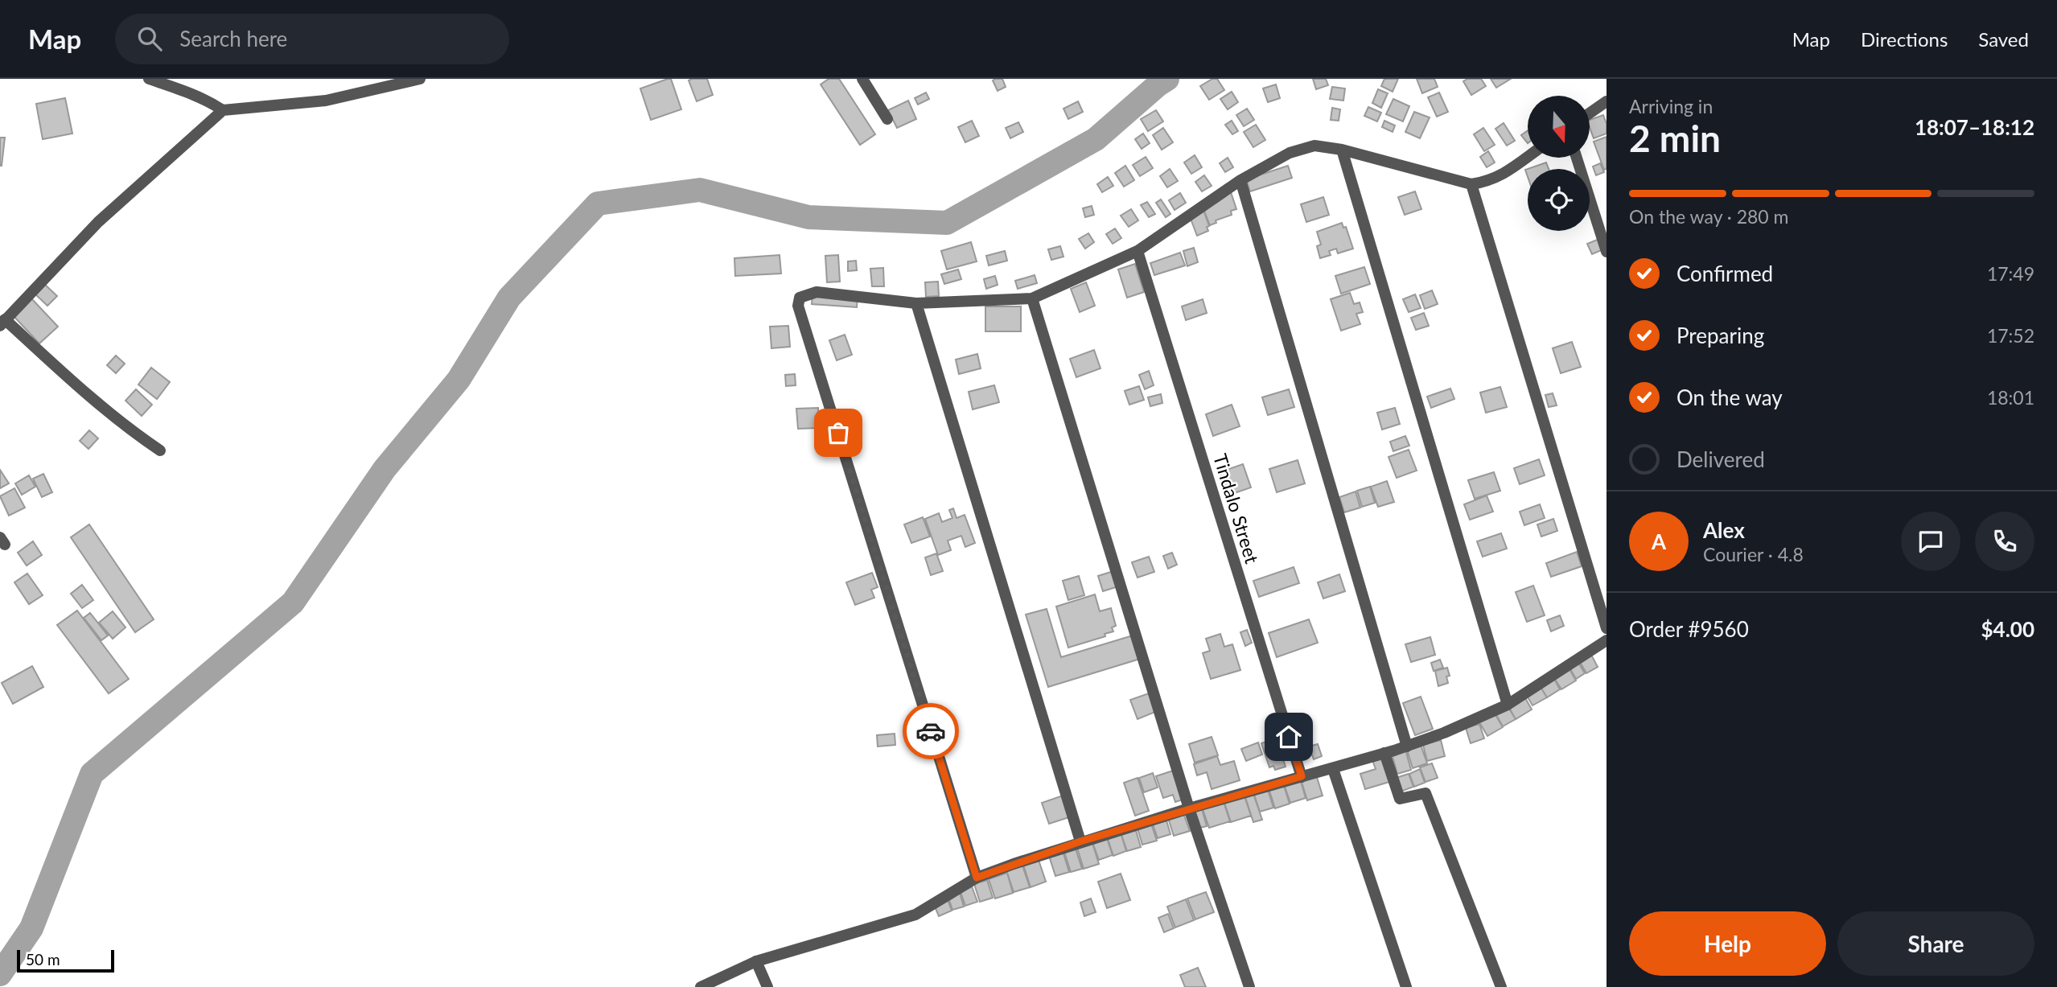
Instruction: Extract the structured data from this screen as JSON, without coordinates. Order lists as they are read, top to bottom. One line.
{"streets":{"street":["Tindalo Street"]},"scale_bar":"50 m","north":"bottom","page":{"header":"Map","search":"Search here","nav":["Map","Directions","Saved"],"heading":["2 min","Arriving in","18:07–18:12"],"panel":["Alex","Courier · 4.8","Order #9560","$4.00"],"bar":"On the way · 280 m","list":[["Confirmed","17:49"],["Preparing","17:52"],["On the way","18:01"],"Delivered"],"round":"A","buttons":["Help","Share"],"scale":"50 m"}}
